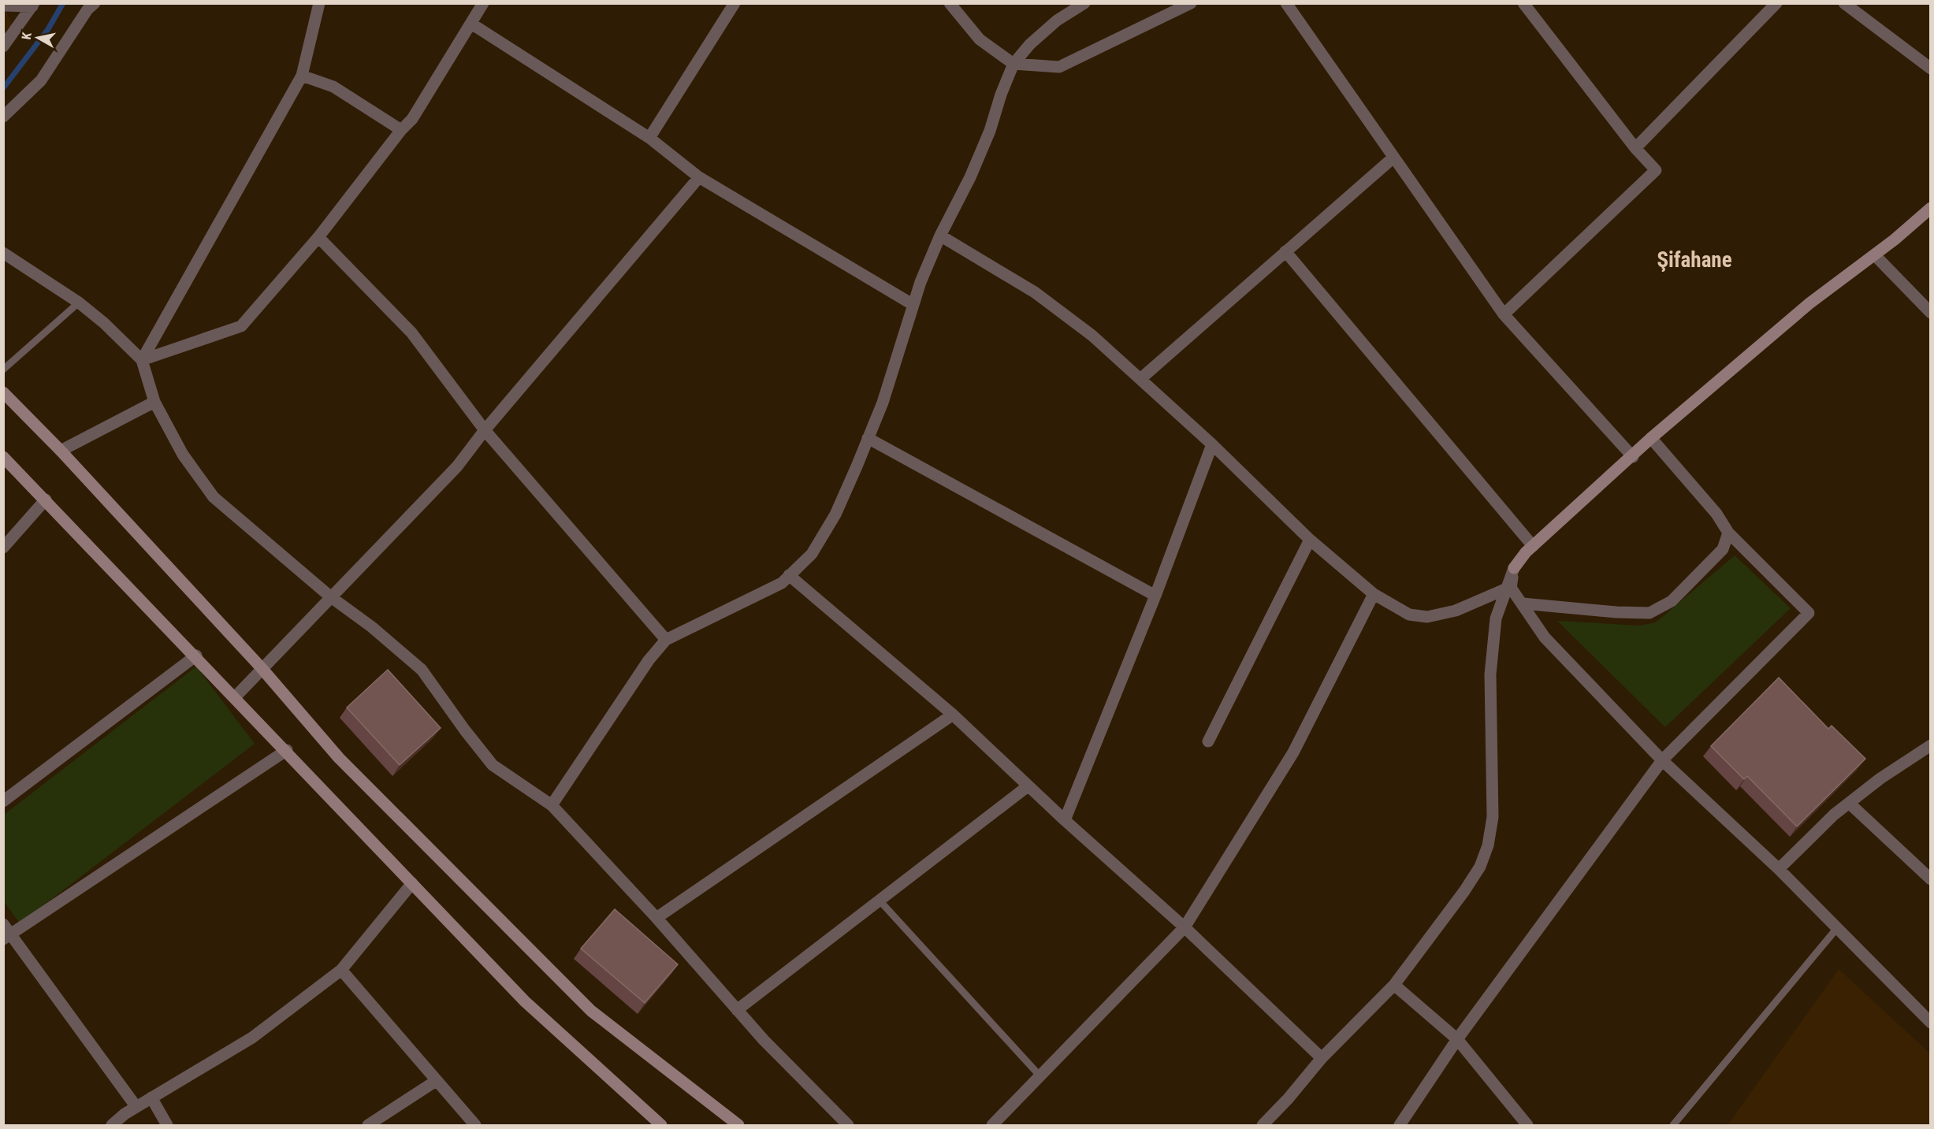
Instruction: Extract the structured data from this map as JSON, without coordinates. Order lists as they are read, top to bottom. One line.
{"districts":["Şifahane"],"north":"left"}
